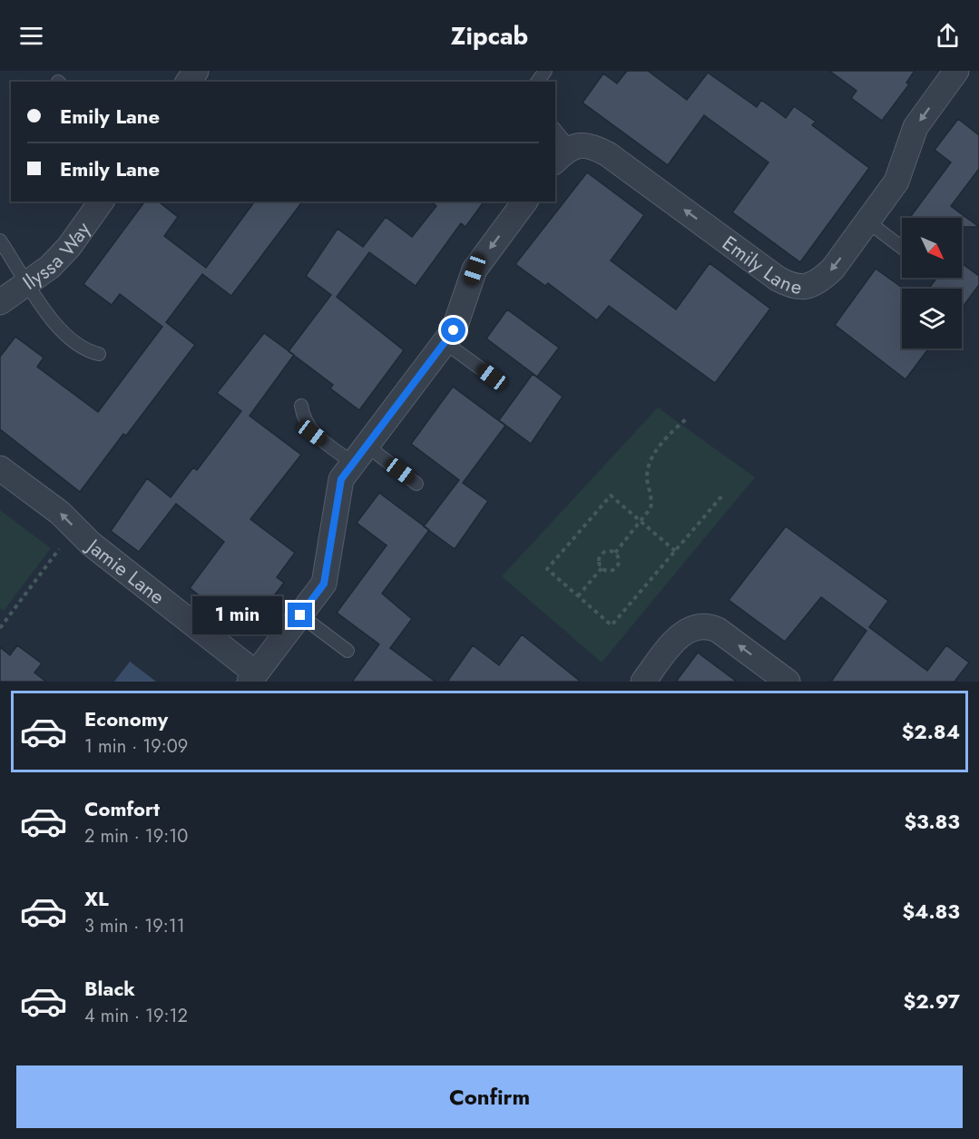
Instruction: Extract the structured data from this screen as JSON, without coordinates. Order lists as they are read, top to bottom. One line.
{"streets":{"street":["Ilyssa Way","Emily Lane","Jamie Lane"]},"one_way":["Jamie Lane"],"north":"bottom right","page":{"header":"Zipcab","banner":["Emily Lane","Emily Lane"],"bubble":"1 min","list":[{"name":"Economy","note":"1 min · 19:09","value":"$2.84"},{"name":"Comfort","note":"2 min · 19:10","value":"$3.83"},{"name":"XL","note":"3 min · 19:11","value":"$4.83"},{"name":"Black","note":"4 min · 19:12","value":"$2.97"}],"buttons":"Confirm"}}
